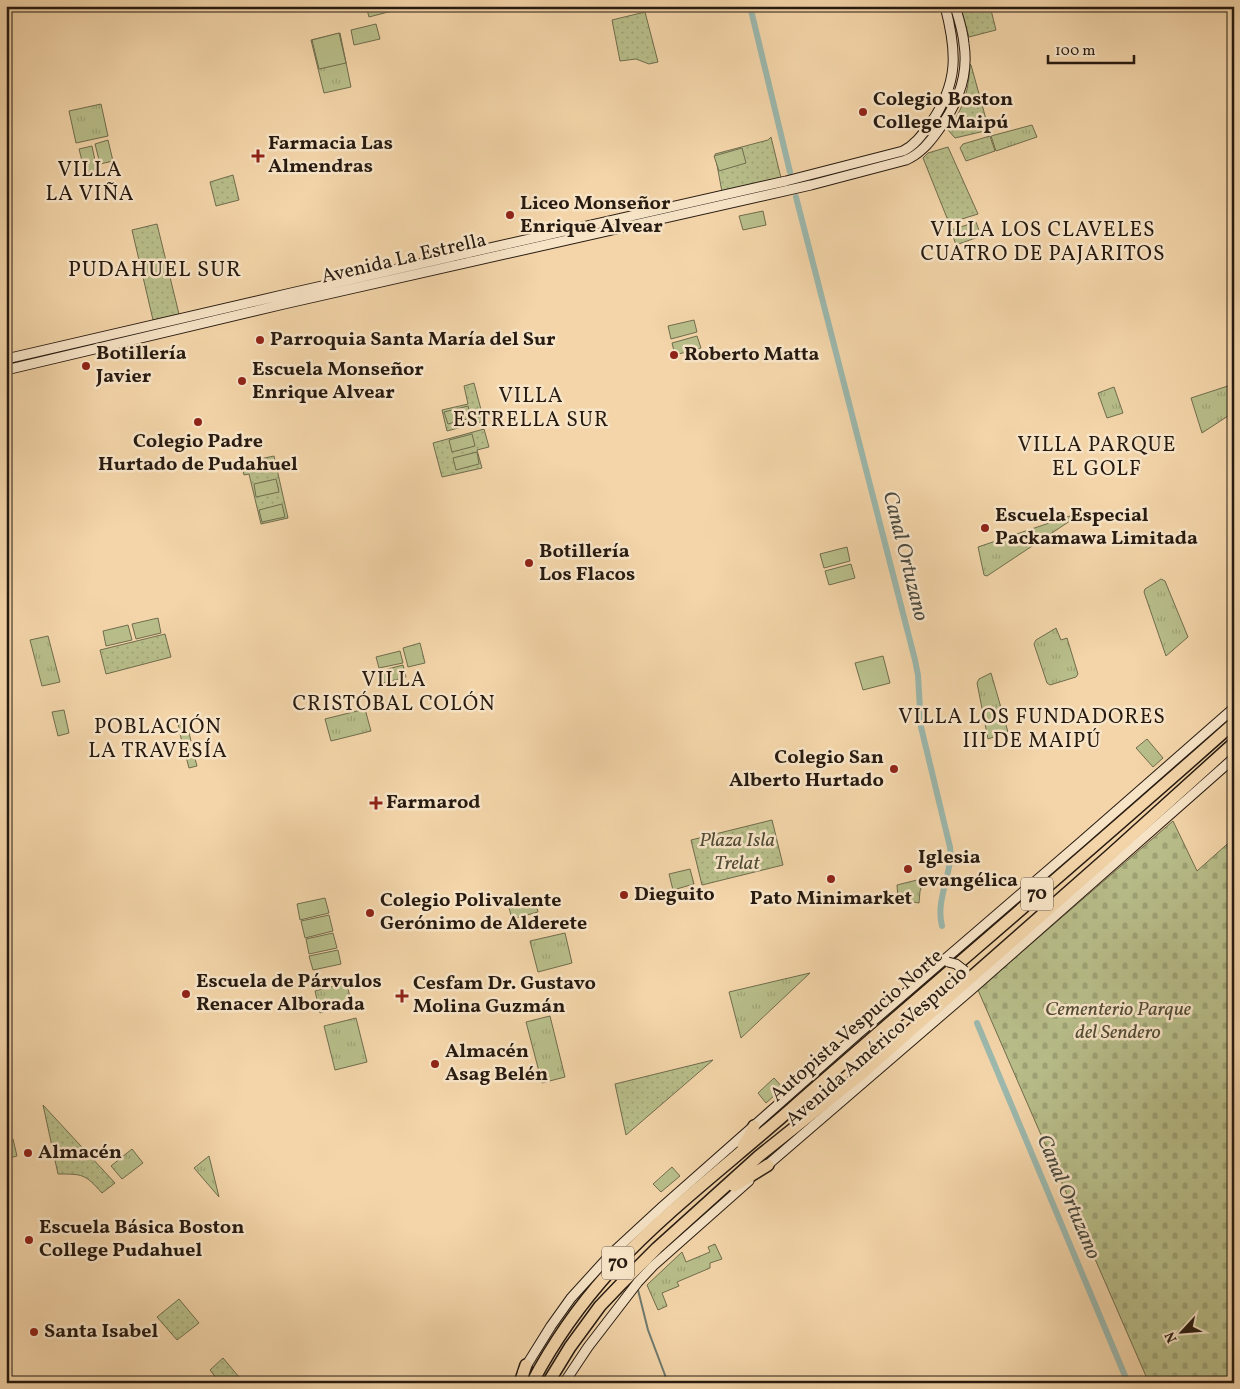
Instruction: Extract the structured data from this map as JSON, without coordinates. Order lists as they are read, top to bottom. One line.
{"streets":{"highway":["70","Autopista Vespucio Norte"],"main road":["Avenida La Estrella","Avenida Américo Vespucio"]},"districts":["VILLA LA VIÑA","VILLA LOS CLAVELES CUATRO DE PAJARITOS","PUDAHUEL SUR","VILLA ESTRELLA SUR","VILLA PARQUE EL GOLF","VILLA CRISTÓBAL COLÓN","VILLA LOS FUNDADORES III DE MAIPÚ","POBLACIÓN LA TRAVESÍA"],"water":["Canal Ortuzano"],"parks":["Plaza Isla Trelat","Cementerio Parque del Sendero"],"places":{"other":["Colegio Boston College Maipú","Liceo Monseñor Enrique Alvear","Parroquia Santa María del Sur","Roberto Matta","Botillería Javier","Escuela Monseñor Enrique Alvear","Colegio Padre Hurtado de Pudahuel","Escuela Especial Packamawa Limitada","Botillería Los Flacos","Colegio San Alberto Hurtado","Iglesia evangélica","Pato Minimarket","Dieguito","Colegio Polivalente Gerónimo de Alderete","Escuela de Párvulos Renacer Alborada","Almacén Asag Belén","Almacén","Escuela Básica Boston College Pudahuel","Santa Isabel"],"health":["Farmacia Las Almendras","Farmarod","Cesfam Dr. Gustavo Molina Guzmán"]},"scale_bar":"100 m","north":"bottom left"}
